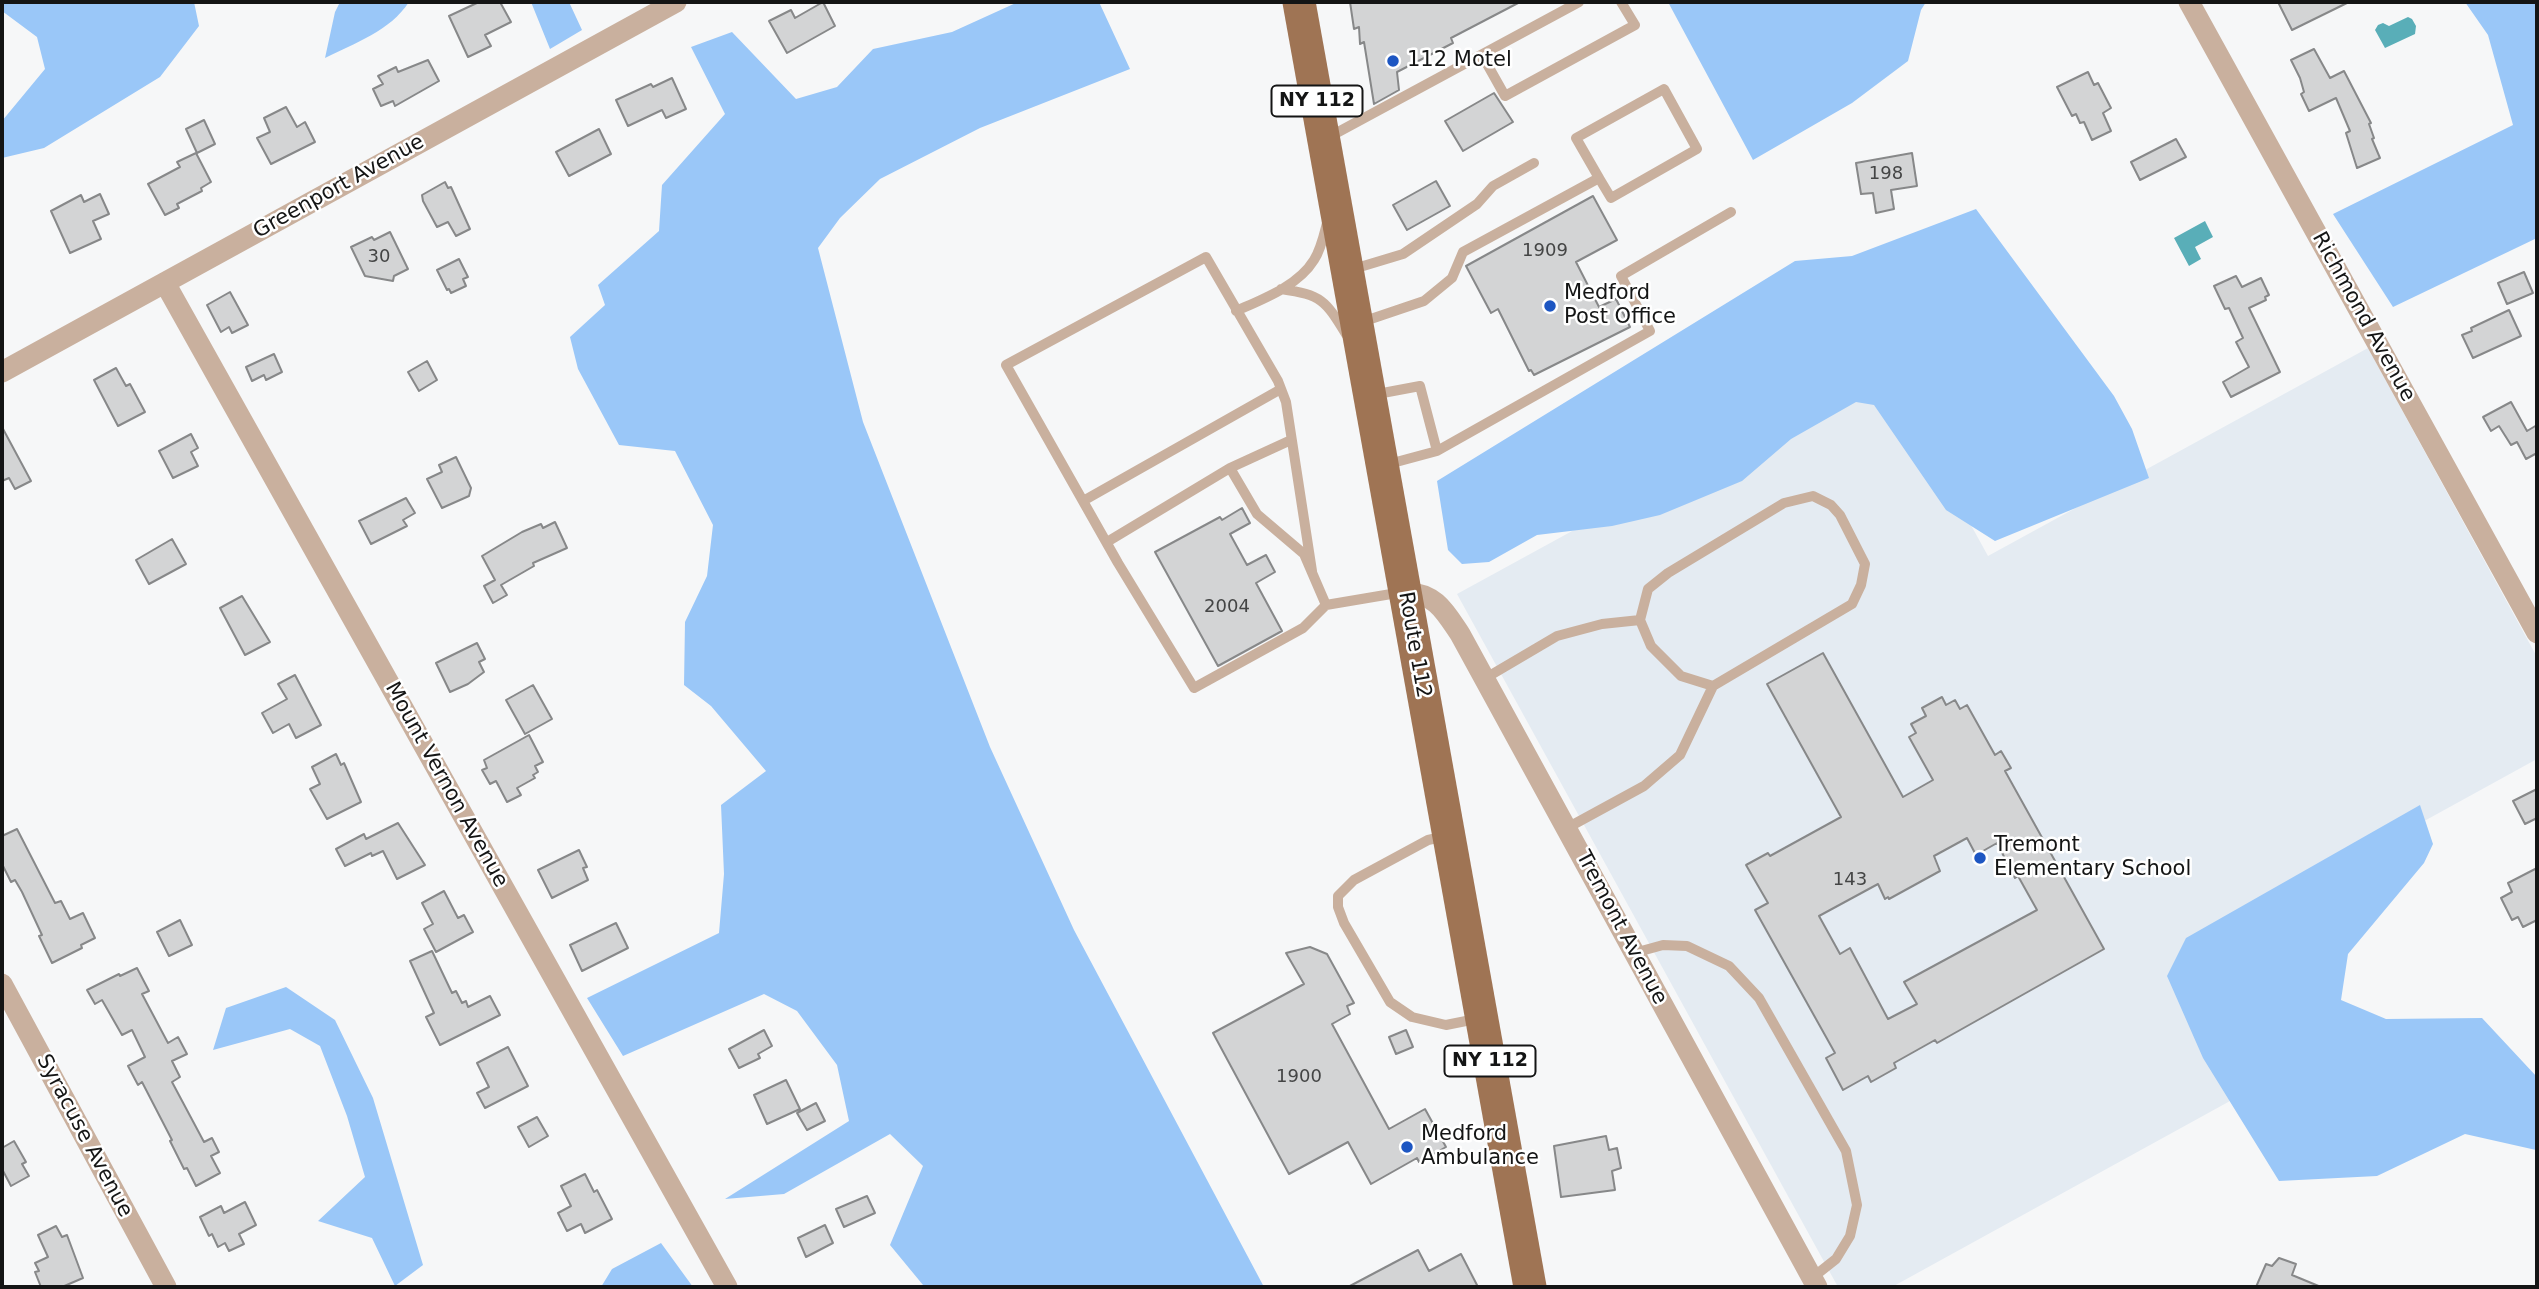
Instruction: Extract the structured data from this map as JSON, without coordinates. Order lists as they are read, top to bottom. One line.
{"streets":{"main road":["NY 112","Route 112"],"street":["Greenport Avenue","Richmond Avenue","Mount Vernon Avenue","Tremont Avenue","Syracuse Avenue"]},"crossings":[["Greenport Avenue","Mount Vernon Avenue"],["Route 112","Tremont Avenue"]],"places":["112 Motel","Medford Post Office","Tremont Elementary School","Medford Ambulance"],"house_numbers":["198","1909","30","2004","143","1900"]}
